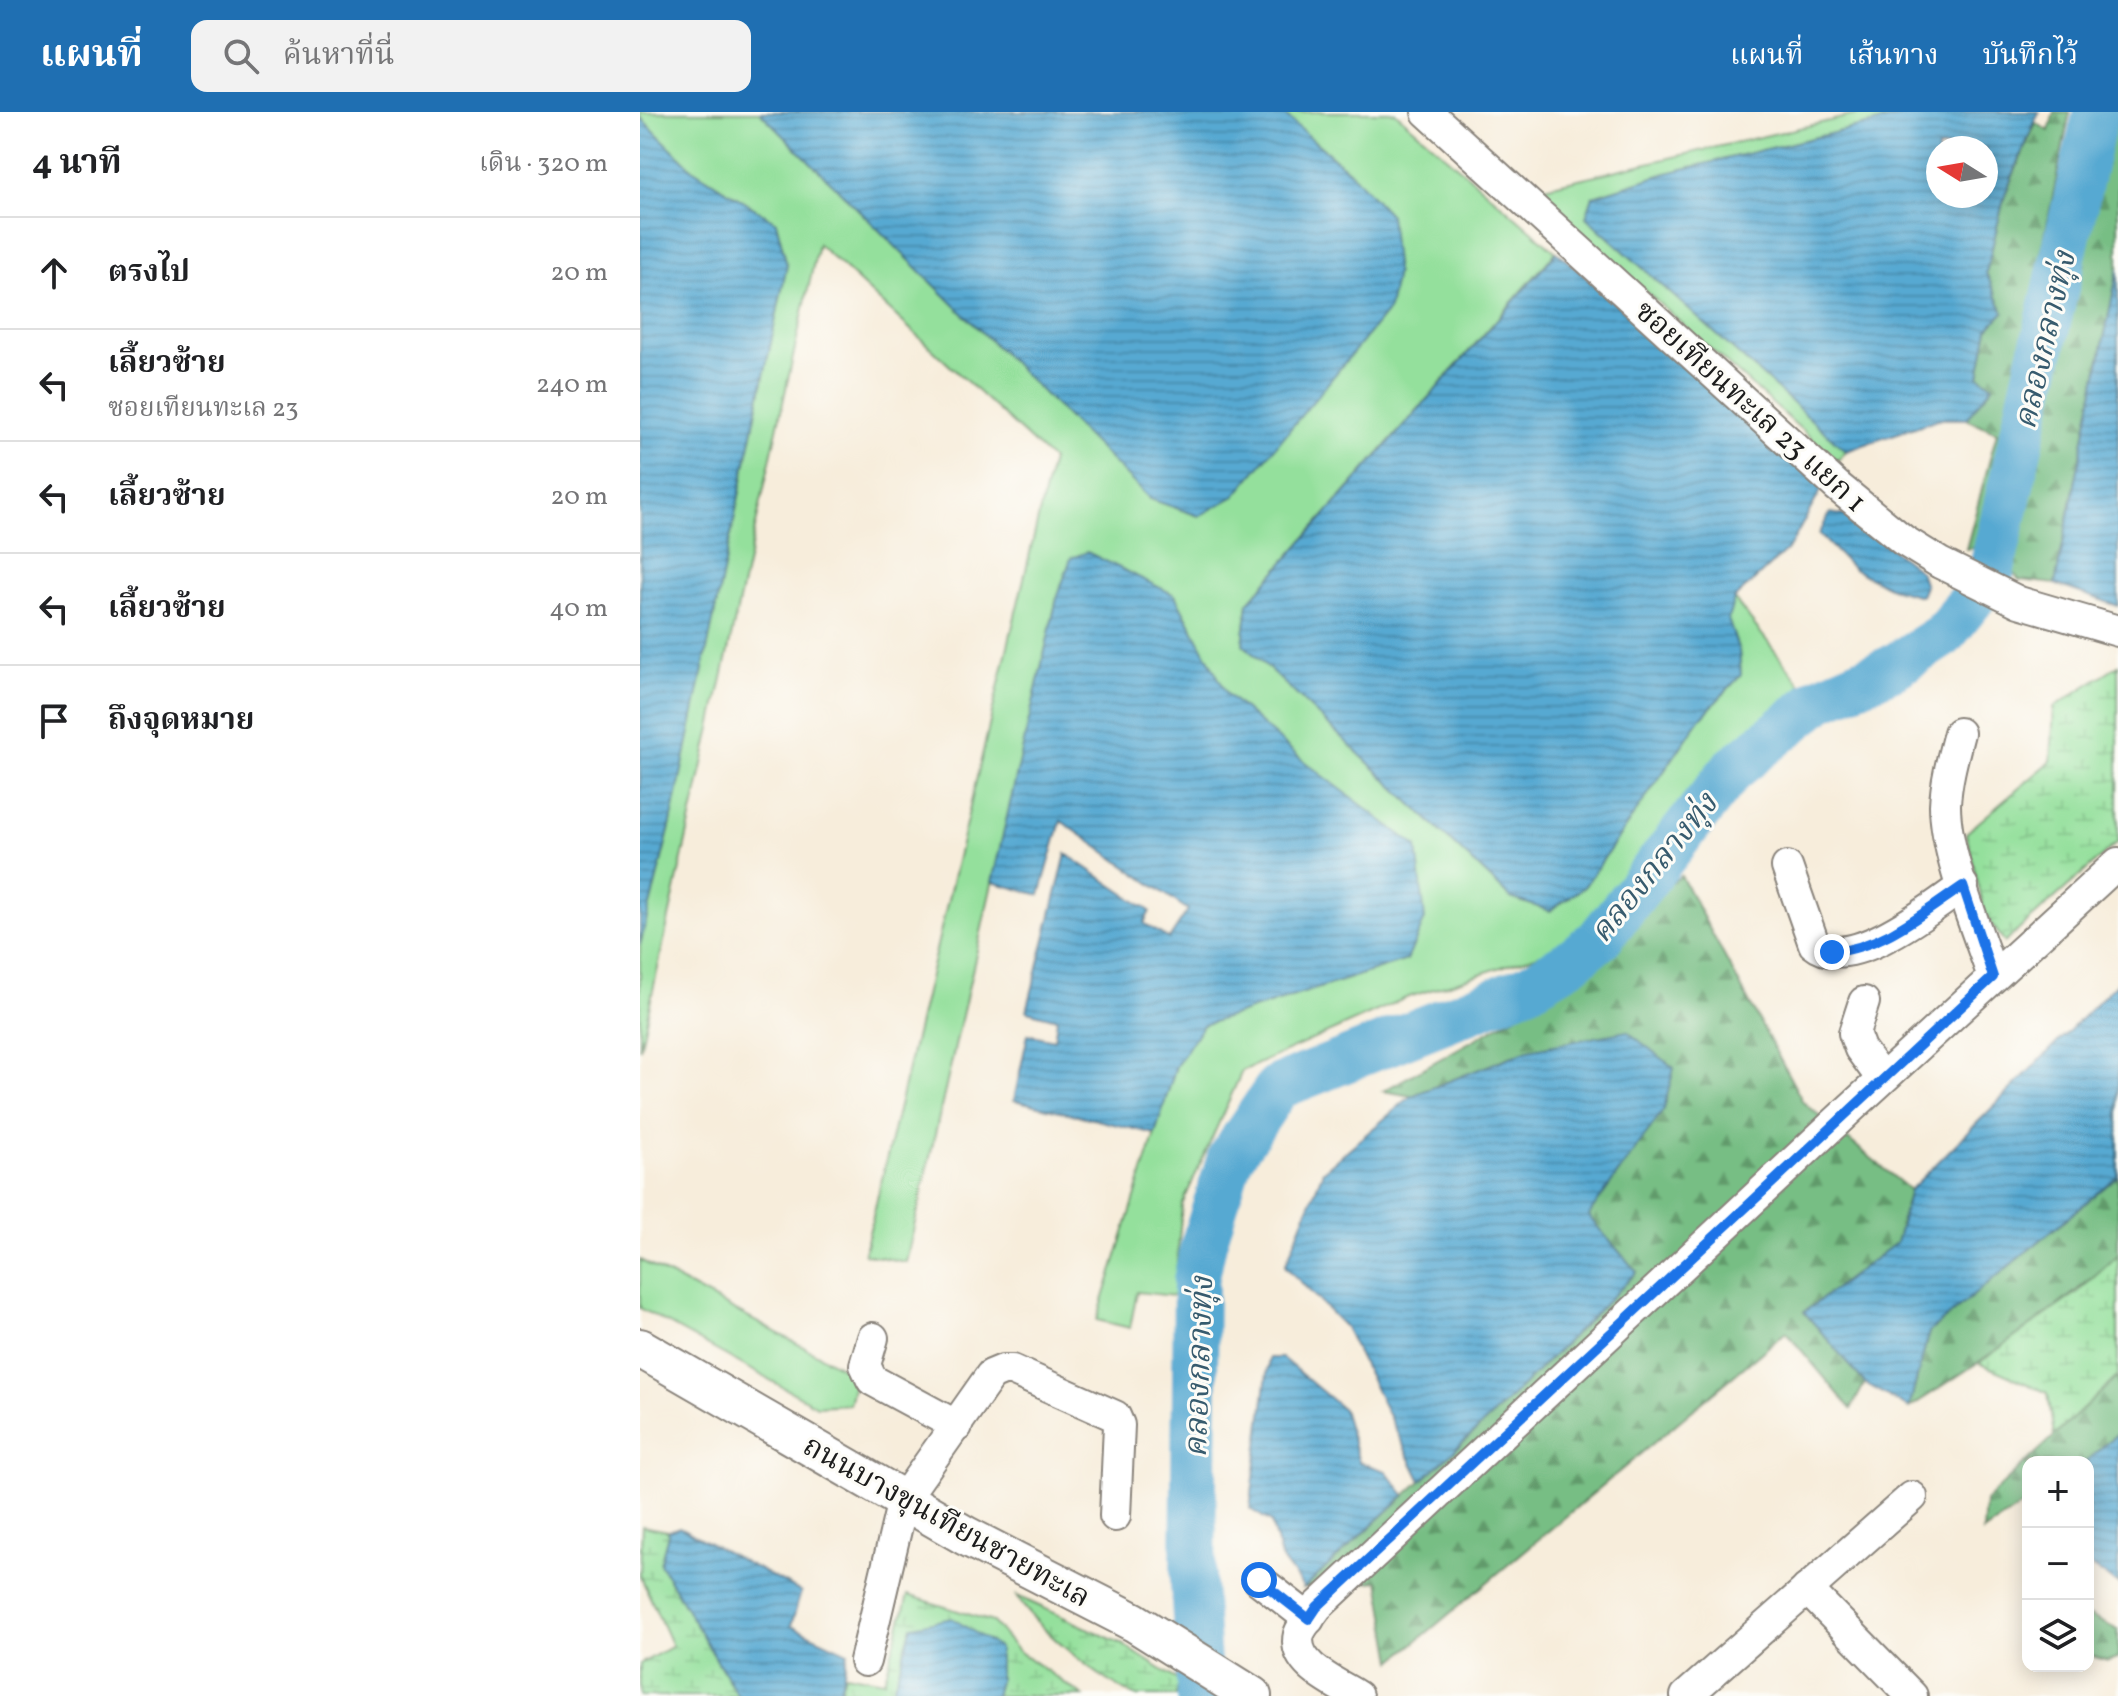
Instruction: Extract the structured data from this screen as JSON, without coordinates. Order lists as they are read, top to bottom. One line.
{"streets":{"main road":["ถนนบางขุนเทียนชายทะเล"],"street":["ซอยเทียนทะเล 23 แยก 1"]},"water":["คลองกลางทุ่ง"],"north":"left","page":{"header":"แผนที่","search":"ค้นหาที่นี่","nav":["แผนที่","เส้นทาง","บันทึกไว้"],"heading":["4 นาที","เดิน · 320 m"],"list":[["ตรงไป","20 m"],["เลี้ยวซ้าย","ซอยเทียนทะเล 23","240 m"],["เลี้ยวซ้าย","20 m"],["เลี้ยวซ้าย","40 m"],"ถึงจุดหมาย"],"map_buttons":["+","−"]}}
